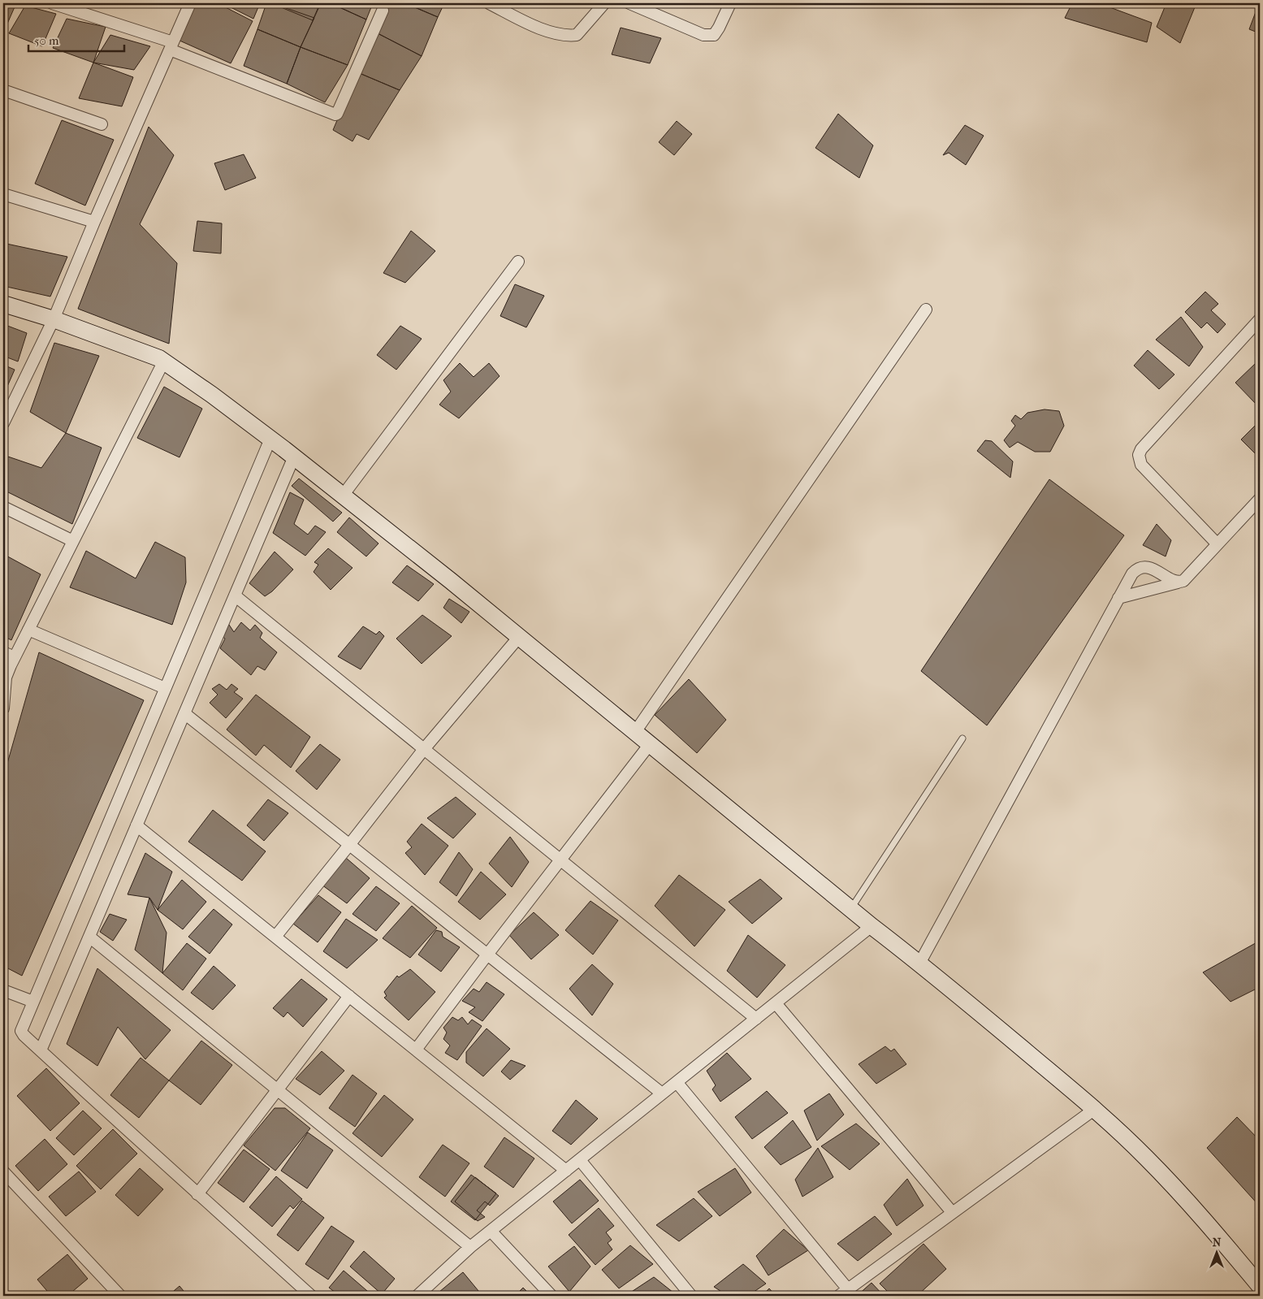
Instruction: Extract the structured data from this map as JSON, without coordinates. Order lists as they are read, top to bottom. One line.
{"scale_bar":"50 m","north":"top"}
